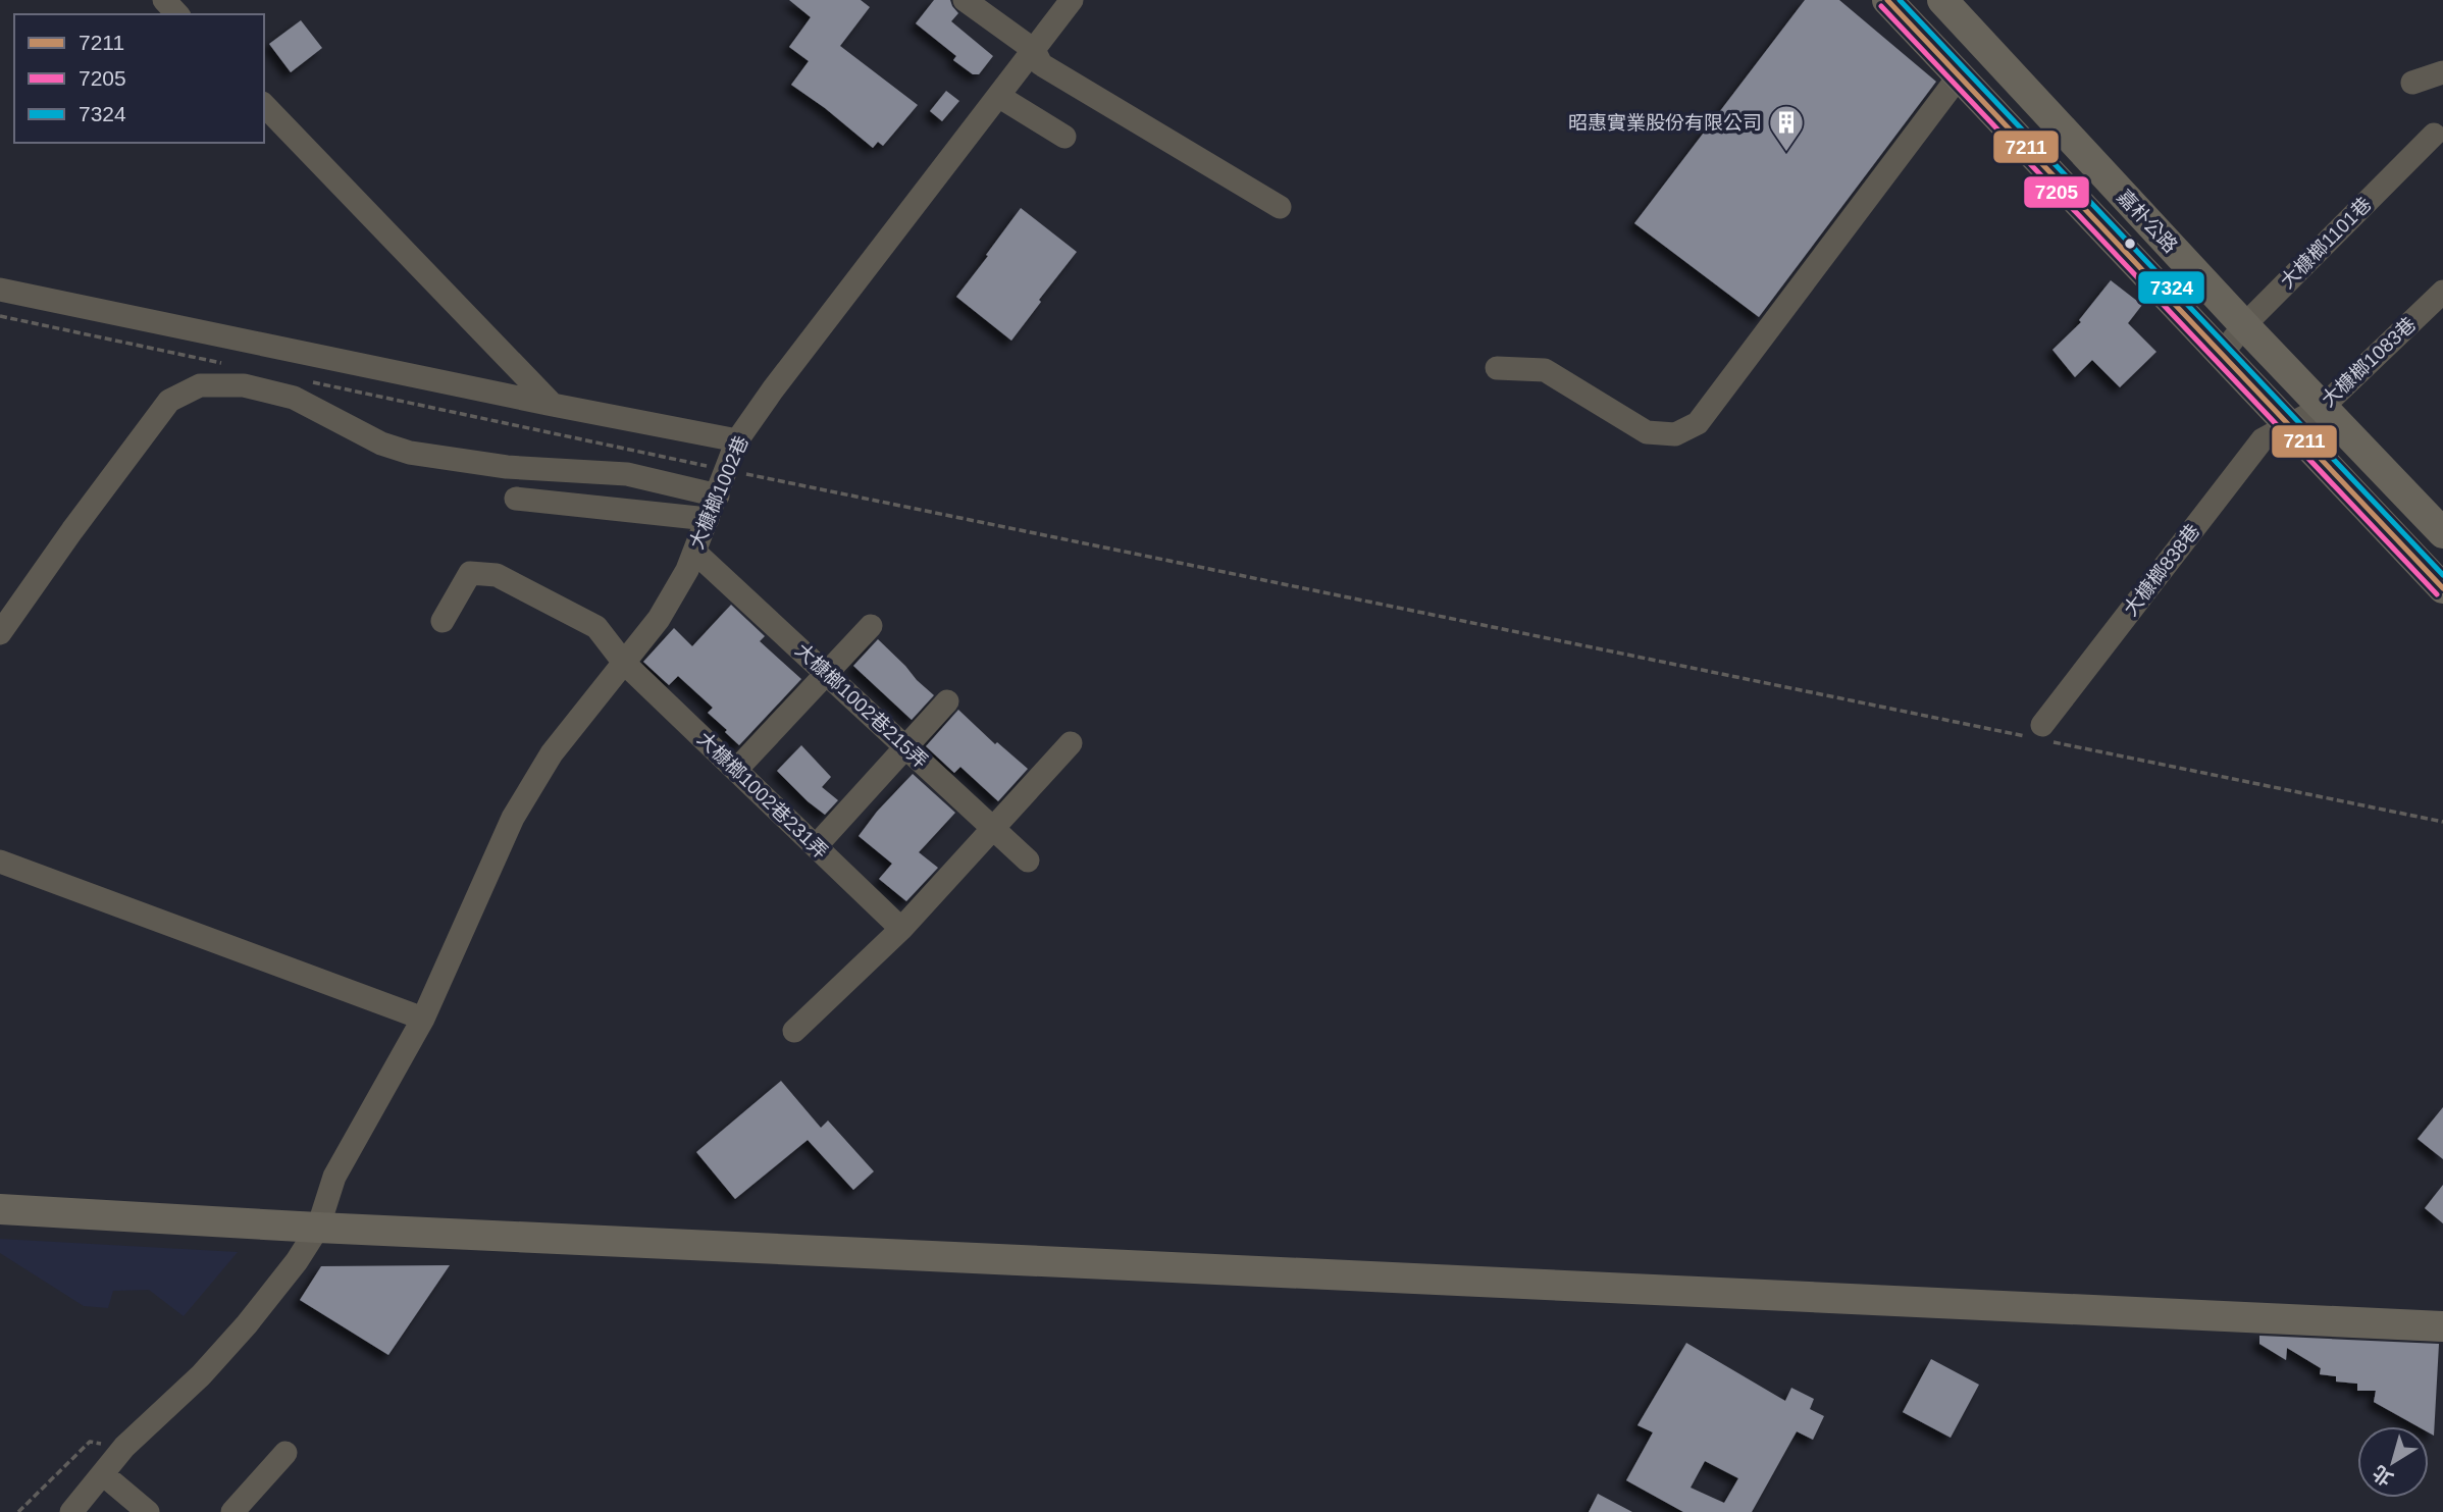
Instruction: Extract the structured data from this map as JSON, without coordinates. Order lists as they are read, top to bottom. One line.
{"streets":{"main road":["嘉朴公路"],"street":["大槺榔1101巷","大槺榔1083巷","大槺榔1002巷","大槺榔838巷","大槺榔1002巷215弄","大槺榔1002巷231弄"]},"crossings":[["嘉朴公路","大槺榔1101巷"],["嘉朴公路","大槺榔1083巷"],["嘉朴公路","大槺榔838巷"],["大槺榔1083巷","大槺榔838巷"],["大槺榔1002巷","大槺榔1002巷215弄"],["大槺榔1002巷","大槺榔1002巷231弄"]],"places":{"building":["昭惠實業股份有限公司"]},"lines":["transit line 7211","transit line 7324","transit line 7205"],"legend":["7211","7205","7324"],"north":"bottom left"}
